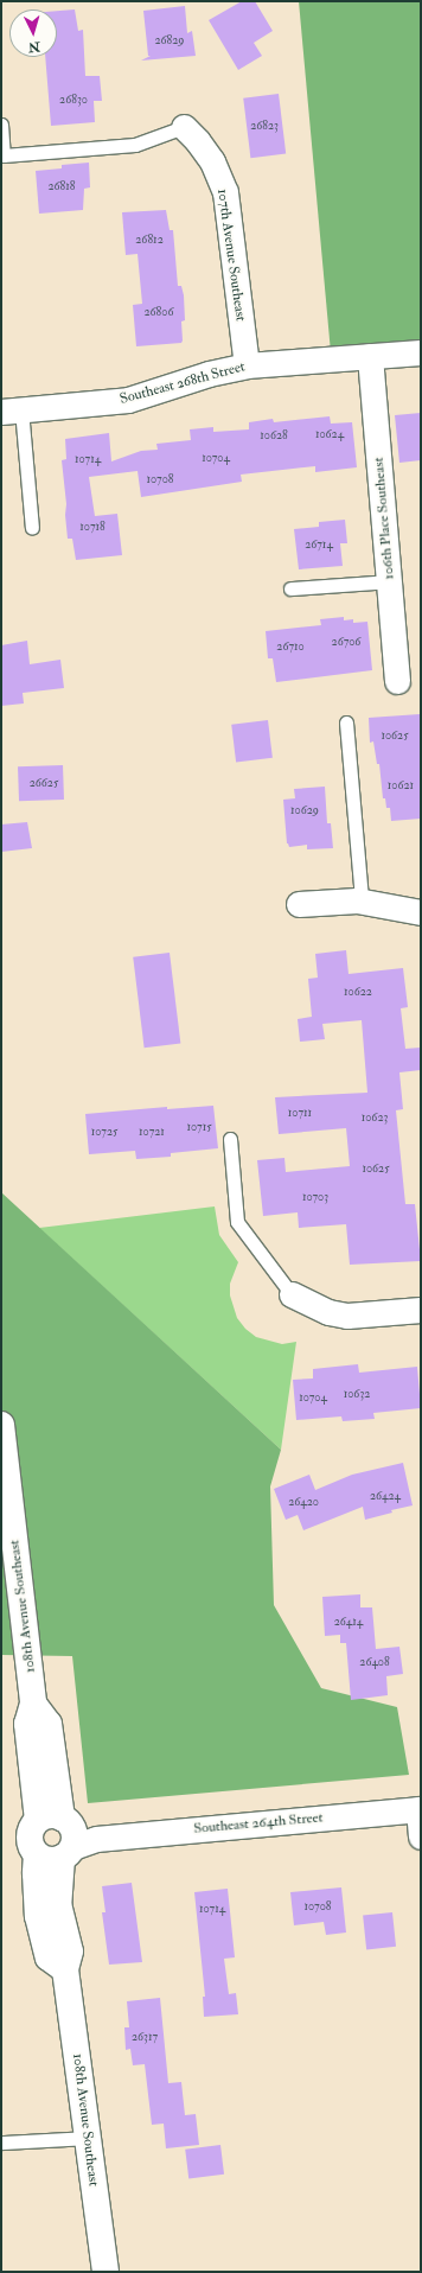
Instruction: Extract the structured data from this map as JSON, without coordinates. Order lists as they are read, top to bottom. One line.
{"streets":{"street":["107th Avenue Southeast","Southeast 268th Street","106th Place Southeast","108th Avenue Southeast","Southeast 264th Street"]},"crossings":[["107th Avenue Southeast","Southeast 268th Street"],["Southeast 268th Street","106th Place Southeast"],["108th Avenue Southeast","Southeast 264th Street"]],"house_numbers":["26829","26830","26823","26818","26812","26806","10624","10628","10704","10714","10708","10718","26714","26706","26710","10625","26625","10621","10629","10622","10711","10623","10715","10725","10721","10625","10703","10632","10704","26424","26420","26414","26408","10708","10714","26317"],"north":"bottom"}
